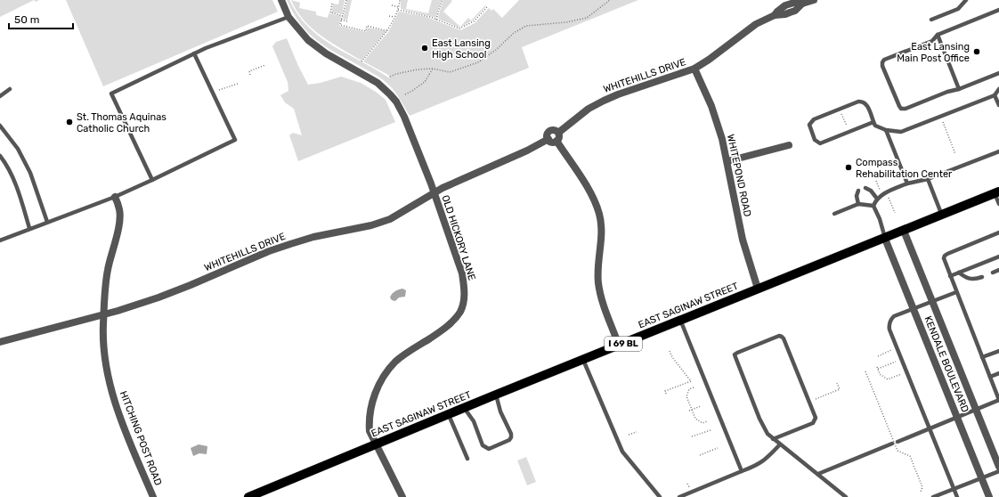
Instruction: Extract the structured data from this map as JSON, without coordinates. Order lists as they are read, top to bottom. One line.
{"streets":{"main road":["EAST SAGINAW STREET","I 69 BL"],"street":["WHITEHILLS DRIVE","WHITEPOND ROAD","OLD HICKORY LANE","KENDALE BOULEVARD","HITCHING POST ROAD"]},"crossings":[["WHITEHILLS DRIVE","WHITEPOND ROAD"],["WHITEHILLS DRIVE","OLD HICKORY LANE"],["WHITEHILLS DRIVE","HITCHING POST ROAD"],["WHITEPOND ROAD","EAST SAGINAW STREET"],["OLD HICKORY LANE","EAST SAGINAW STREET"],["EAST SAGINAW STREET","KENDALE BOULEVARD"]],"places":["East Lansing High School","East Lansing Main Post Office","St. Thomas Aquinas Catholic Church","Compass Rehabilitation Center"],"scale_bar":"50 m"}
